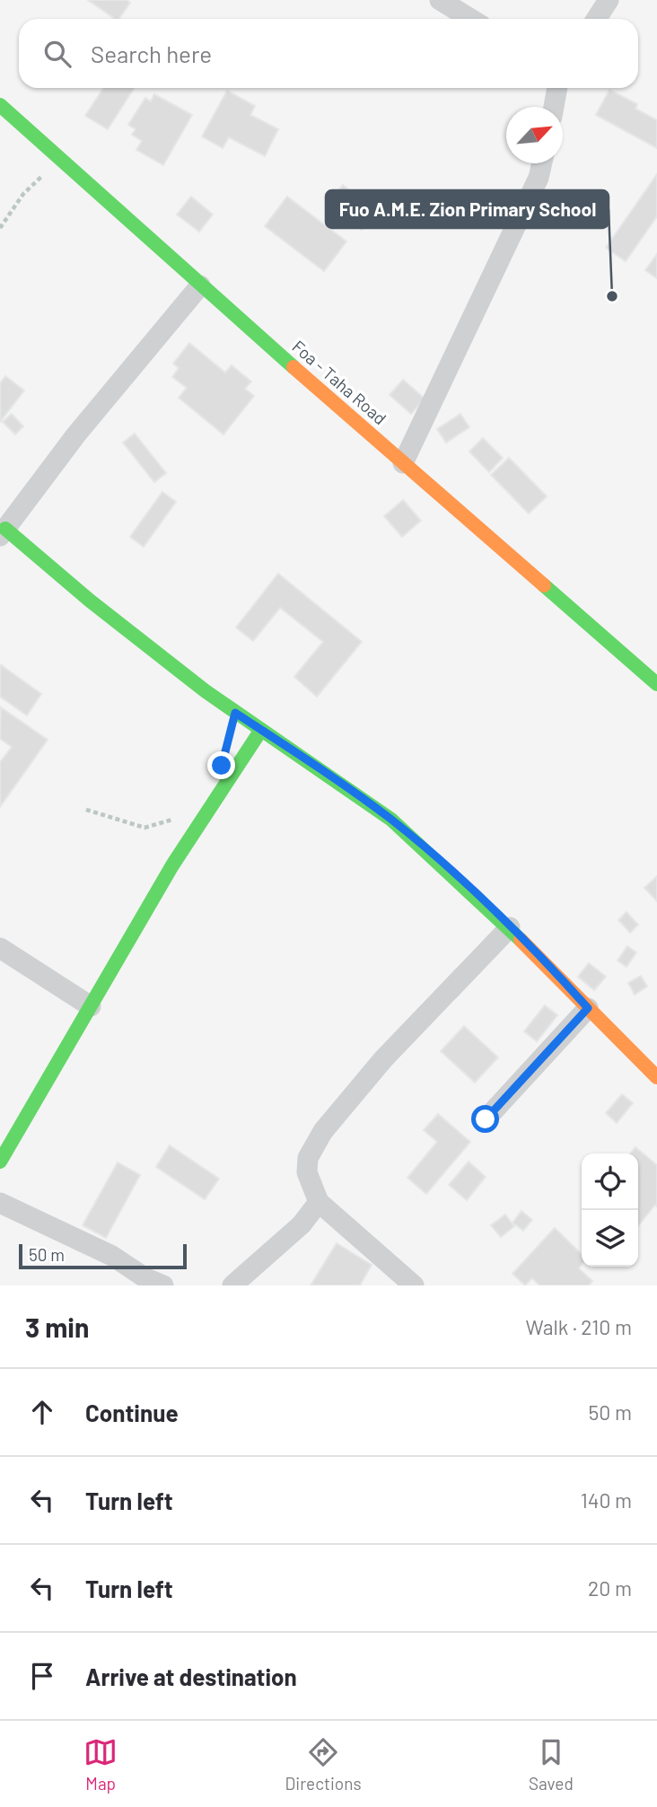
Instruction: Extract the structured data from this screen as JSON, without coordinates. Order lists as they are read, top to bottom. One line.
{"streets":{"street":["Foa - Taha Road"]},"places":["Fuo A.M.E. Zion Primary School"],"scale_bar":"50 m","north":"top right","page":{"search":"Search here","scale":"50 m","heading":["3 min","Walk · 210 m"],"list":[["Continue","50 m"],["Turn left","140 m"],["Turn left","20 m"],"Arrive at destination"],"nav":["Map","Directions","Saved"]}}
